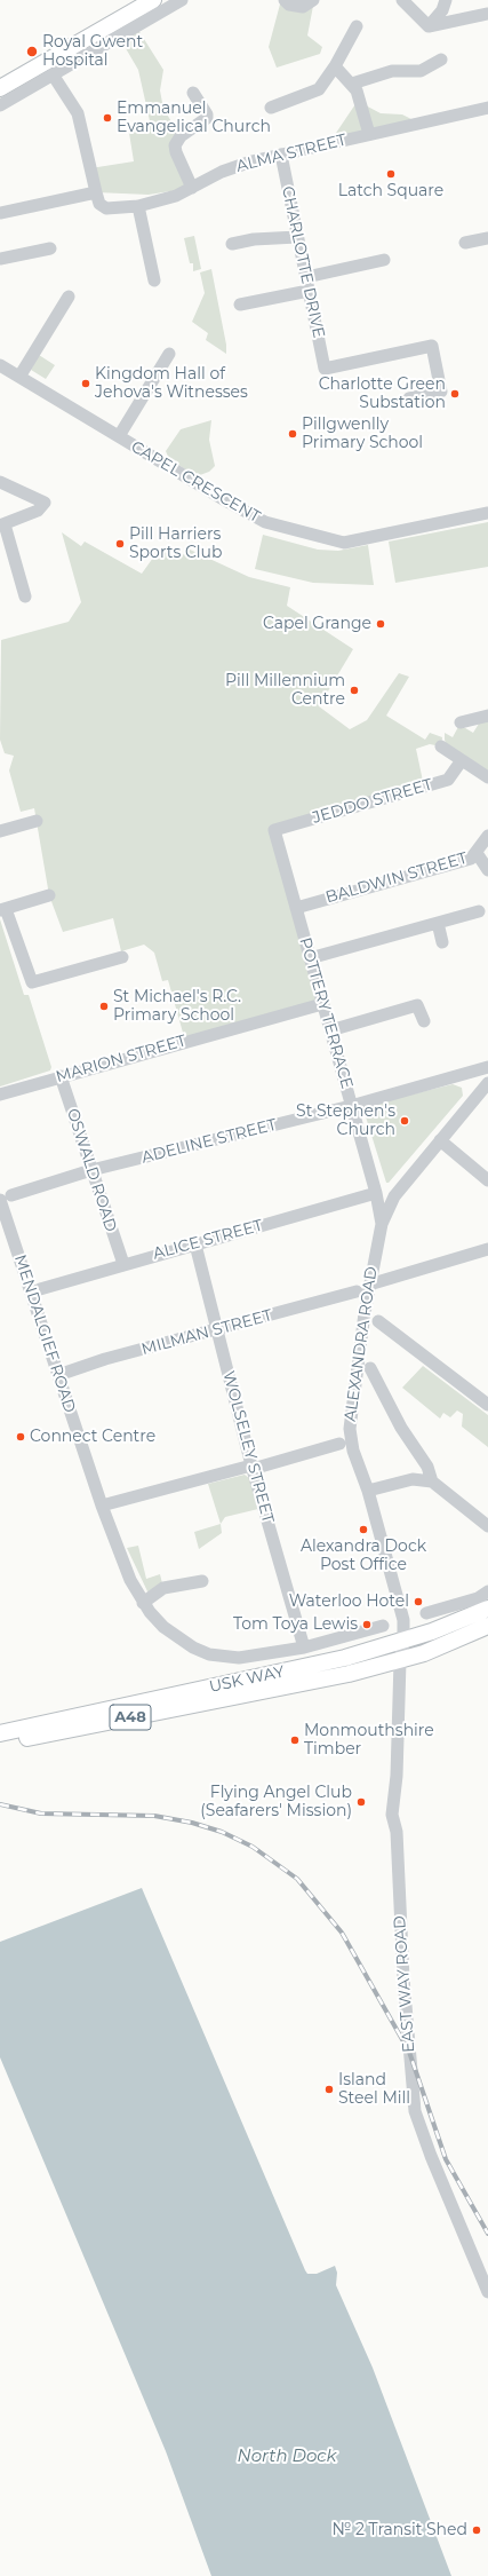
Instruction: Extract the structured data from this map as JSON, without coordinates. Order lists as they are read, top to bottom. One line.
{"streets":{"main road":["USK WAY","A48"],"street":["ALMA STREET","CHARLOTTE DRIVE","CAPEL CRESCENT","JEDDO STREET","BALDWIN STREET","POTTERY TERRACE","MARION STREET","ADELINE STREET","OSWALD ROAD","ALICE STREET","MILMAN STREET","MENDALGIEF ROAD","ALEXANDRA ROAD","WOLSELEY STREET","EAST WAY ROAD"]},"crossings":[["ALMA STREET","CHARLOTTE DRIVE"],["JEDDO STREET","POTTERY TERRACE"],["BALDWIN STREET","POTTERY TERRACE"],["POTTERY TERRACE","MARION STREET"],["POTTERY TERRACE","ADELINE STREET"],["POTTERY TERRACE","ALICE STREET"],["POTTERY TERRACE","ALEXANDRA ROAD"],["MARION STREET","OSWALD ROAD"],["ADELINE STREET","OSWALD ROAD"],["ADELINE STREET","MENDALGIEF ROAD"],["OSWALD ROAD","ALICE STREET"],["ALICE STREET","WOLSELEY STREET"],["MILMAN STREET","MENDALGIEF ROAD"],["MILMAN STREET","WOLSELEY STREET"],["MENDALGIEF ROAD","WOLSELEY STREET"],["ALEXANDRA ROAD","USK WAY"],["ALEXANDRA ROAD","EAST WAY ROAD"],["USK WAY","EAST WAY ROAD"]],"water":["North Dock"],"places":["Royal Gwent Hospital","Emmanuel Evangelical Church","Latch Square","Kingdom Hall of Jehova's Witnesses","Charlotte Green Substation","Pillgwenlly Primary School","Pill Harriers Sports Club","Capel Grange","Pill Millennium Centre","St Michael's R.C. Primary School","St Stephen's Church","Connect Centre","Alexandra Dock Post Office","Waterloo Hotel","Tom Toya Lewis","Monmouthshire Timber","Flying Angel Club (Seafarers' Mission)","Island Steel Mill","№ 2 Transit Shed"]}
